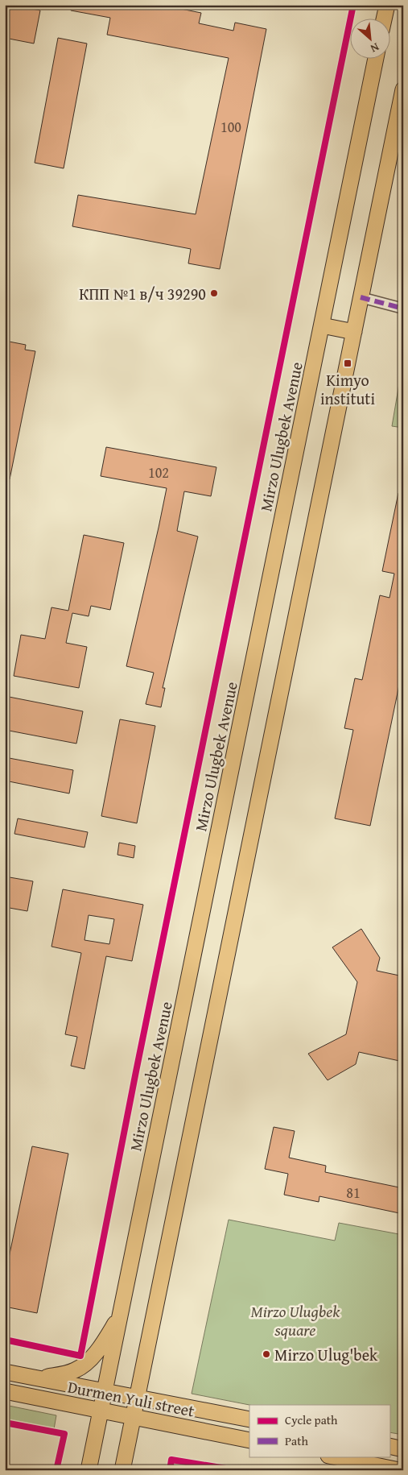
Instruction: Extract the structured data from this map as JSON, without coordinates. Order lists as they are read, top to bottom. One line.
{"streets":{"main road":["Mirzo Ulugbek Avenue","Durmen Yuli street"]},"crossings":[["Mirzo Ulugbek Avenue","Durmen Yuli street"]],"parks":["Mirzo Ulugbek square"],"places":{"other":["КПП №1 в/ч 39290","Mirzo Ulug'bek"],"transit":["Kimyo instituti"]},"house_numbers":["100","102","81"],"legend":["Cycle path","Path"],"north":"bottom right"}
